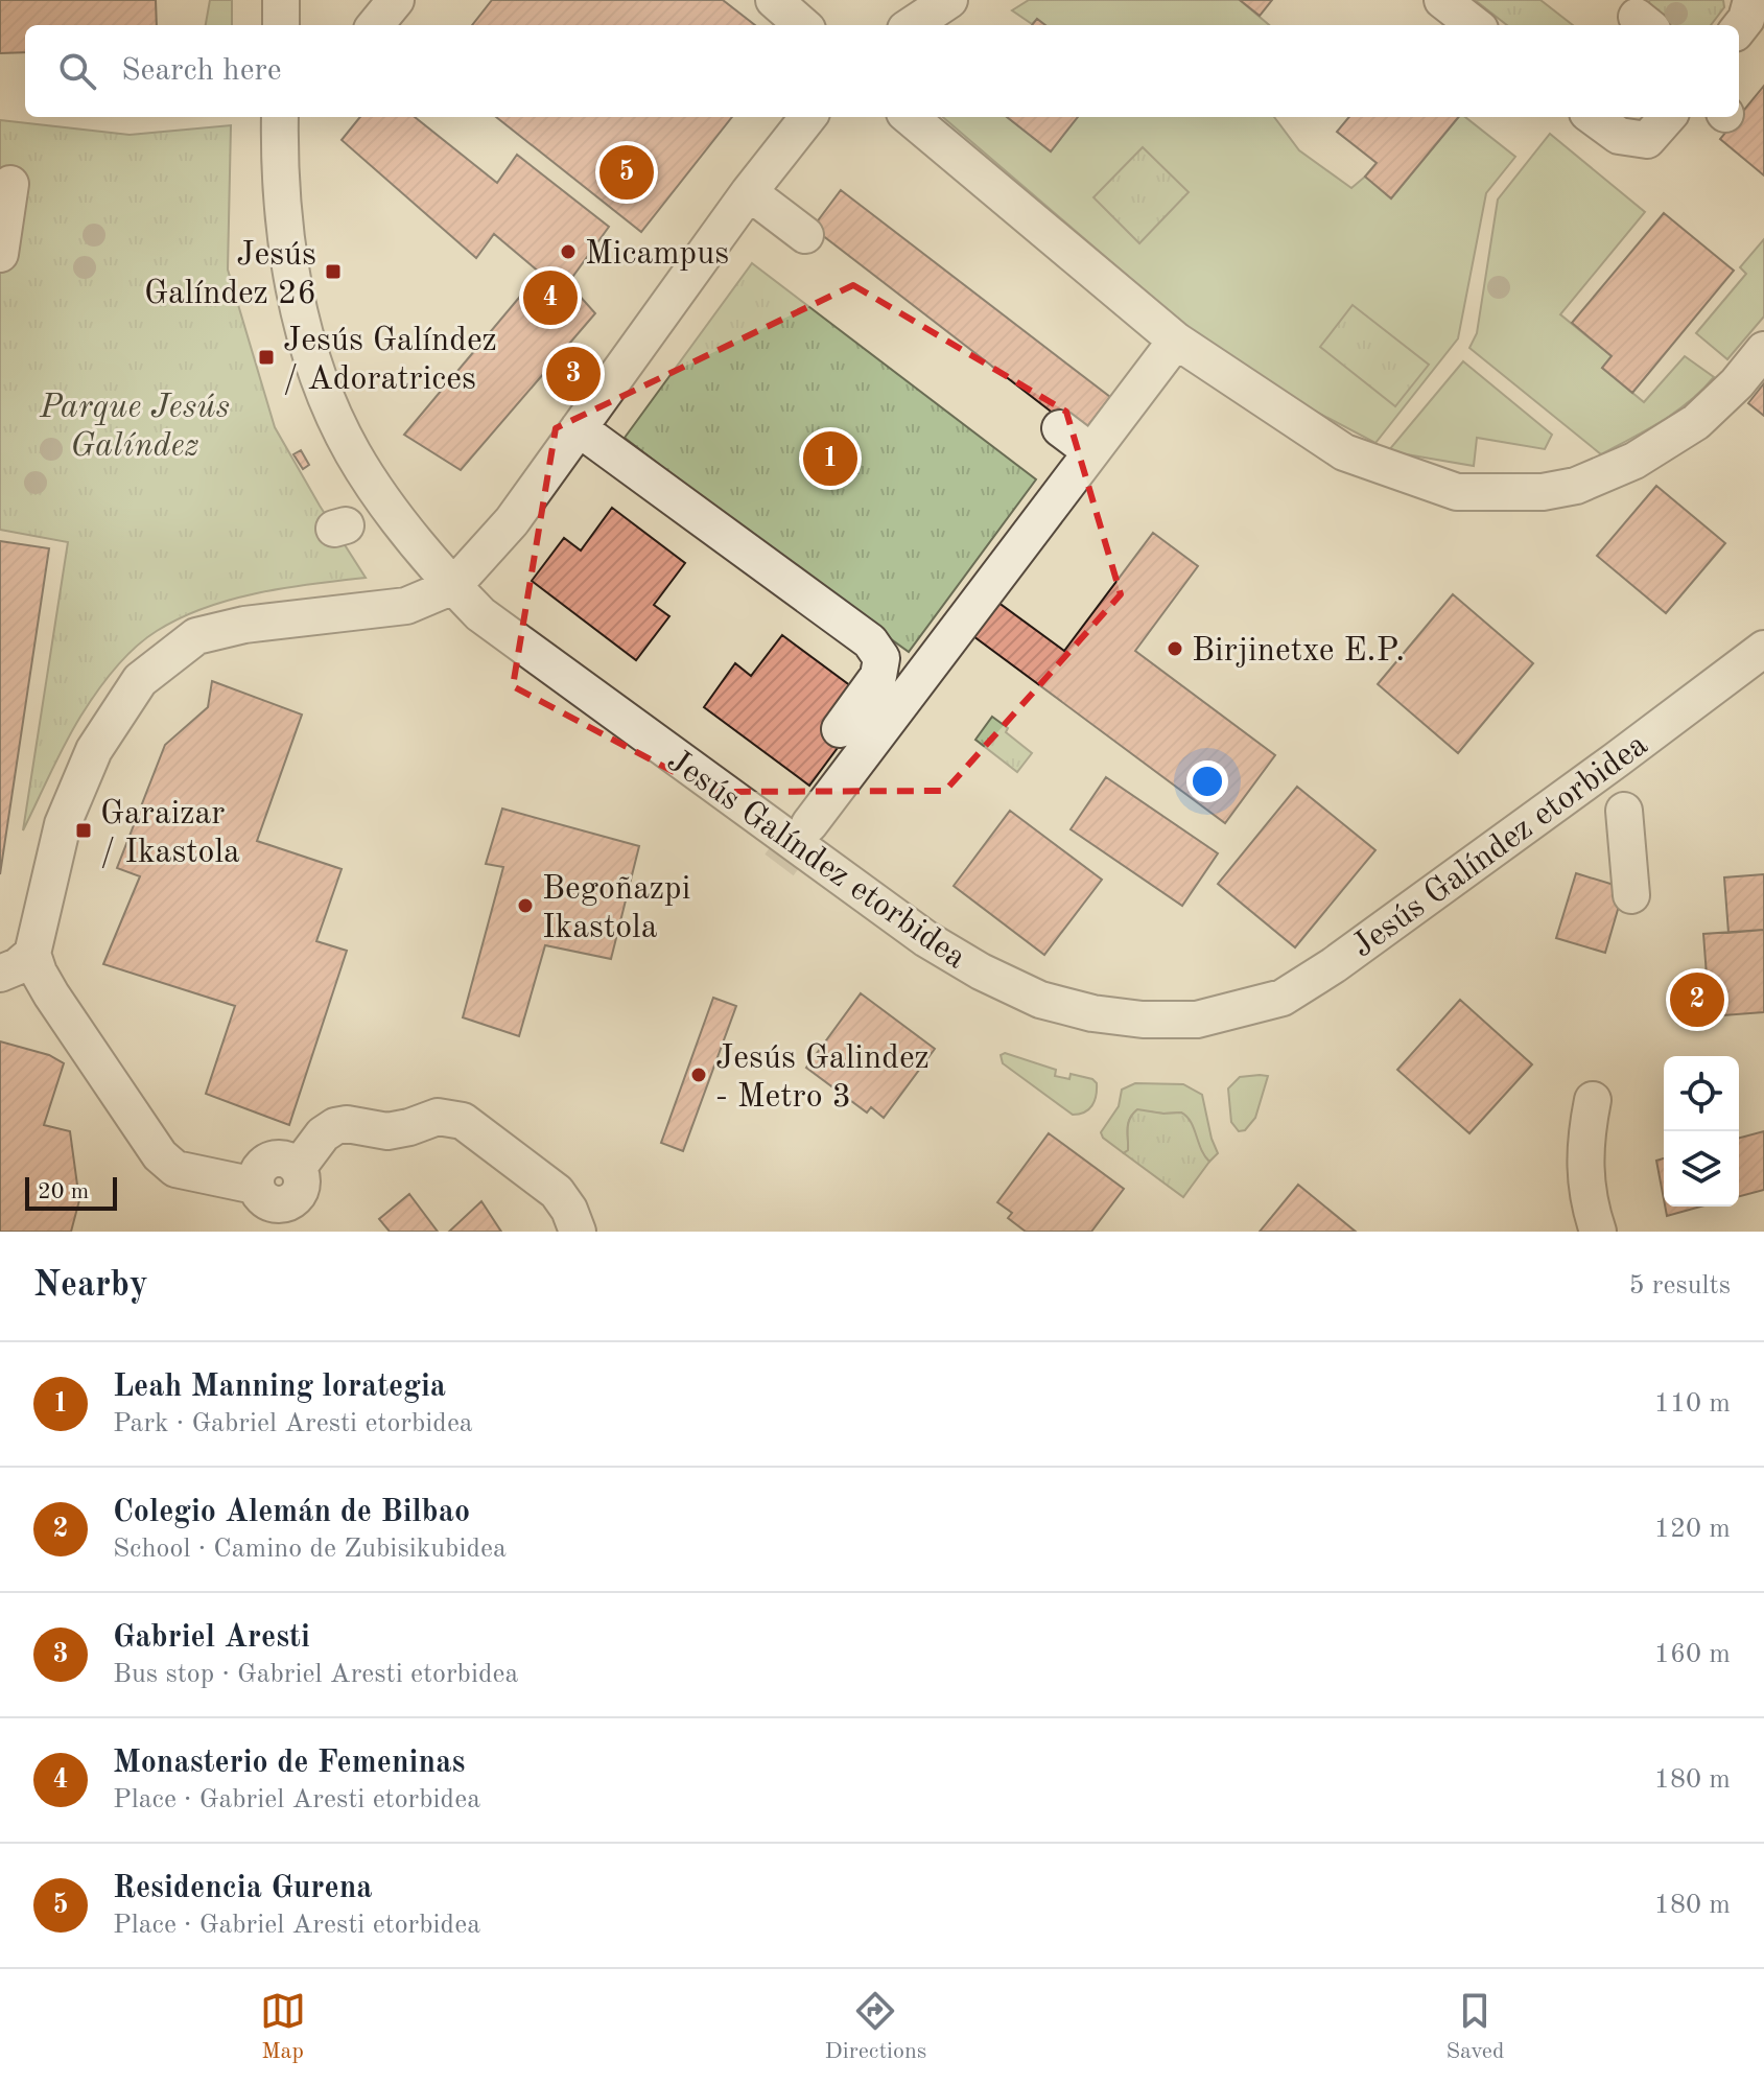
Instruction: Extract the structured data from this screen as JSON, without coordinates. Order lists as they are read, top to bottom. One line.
{"streets":{"street":["Jesús Galíndez etorbidea"]},"parks":["Parque Jesús Galíndez"],"places":{"other":["Micampus","Birjinetxe E.P.","Begoñazpi Ikastola","Jesús Galindez - Metro 3"],"transit":["Jesús Galíndez 26","Jesús Galíndez / Adoratrices","Garaizar / Ikastola"]},"scale_bar":"20 m","page":{"search":"Search here","pins":["5","4","3","1","2"],"scale":"20 m","heading":["Nearby","5 results"],"list":[{"mark":"1","name":"Leah Manning lorategia","note":"Park · Gabriel Aresti etorbidea","value":"110 m"},{"mark":"2","name":"Colegio Alemán de Bilbao","note":"School · Camino de Zubisikubidea","value":"120 m"},{"mark":"3","name":"Gabriel Aresti","note":"Bus stop · Gabriel Aresti etorbidea","value":"160 m"},{"mark":"4","name":"Monasterio de Femeninas","note":"Place · Gabriel Aresti etorbidea","value":"180 m"},{"mark":"5","name":"Residencia Gurena","note":"Place · Gabriel Aresti etorbidea","value":"180 m"}],"nav":["Map","Directions","Saved"]}}
